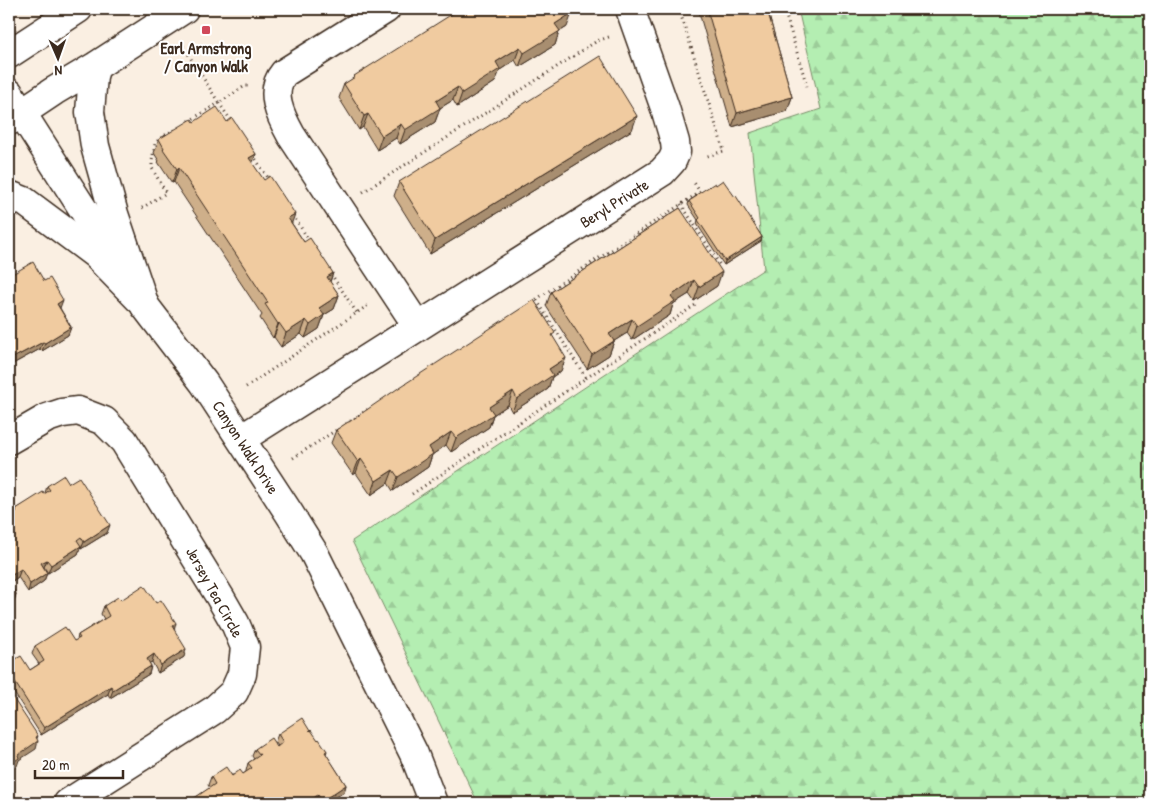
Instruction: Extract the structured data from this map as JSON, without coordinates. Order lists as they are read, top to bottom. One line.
{"streets":{"street":["Beryl Private","Canyon Walk Drive","Jersey Tea Circle"]},"crossings":[["Beryl Private","Canyon Walk Drive"]],"places":{"transit":["Earl Armstrong / Canyon Walk"]},"scale_bar":"20 m","north":"bottom"}
